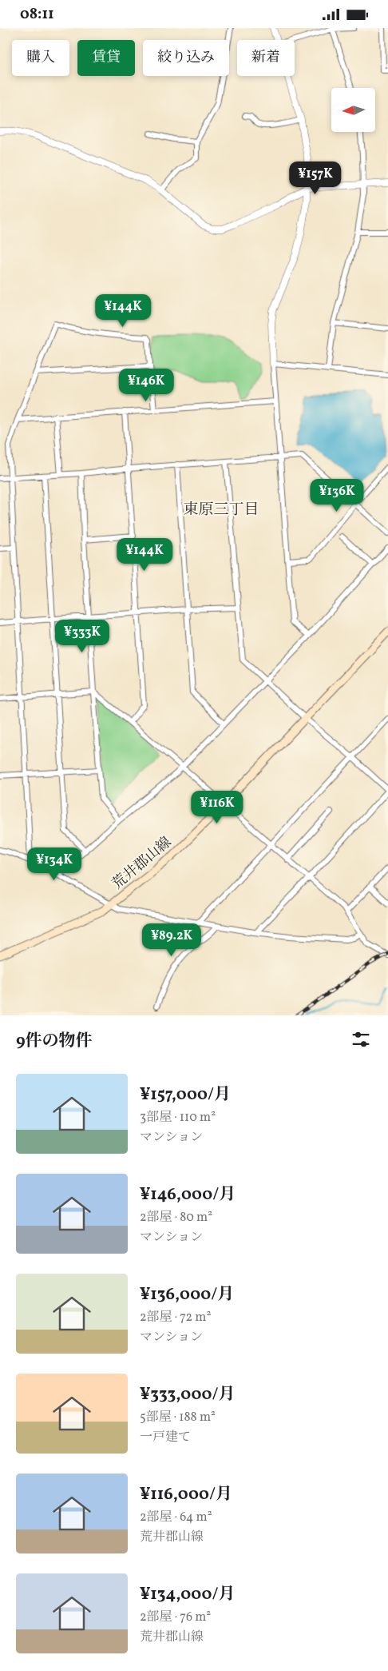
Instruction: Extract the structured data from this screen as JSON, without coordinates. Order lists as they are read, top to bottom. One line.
{"streets":{"main road":["荒井郡山線"]},"districts":["東原三丁目"],"north":"left","page":{"status":"08:11","chip":["購入","賃貸","絞り込み","新着"],"price":["¥157K","¥144K","¥146K","¥136K","¥144K","¥333K","¥116K","¥134K","¥89.2K"],"heading":"9件の物件","list":[{"name":"¥157,000/月","note":"3部屋 · 110 m² · マンション"},{"name":"¥146,000/月","note":"2部屋 · 80 m² · マンション"},{"name":"¥136,000/月","note":"2部屋 · 72 m² · マンション"},{"name":"¥333,000/月","note":"5部屋 · 188 m² · 一戸建て"},{"name":"¥116,000/月","note":"2部屋 · 64 m² · 荒井郡山線"},{"name":"¥134,000/月","note":"2部屋 · 76 m² · 荒井郡山線"}]}}
